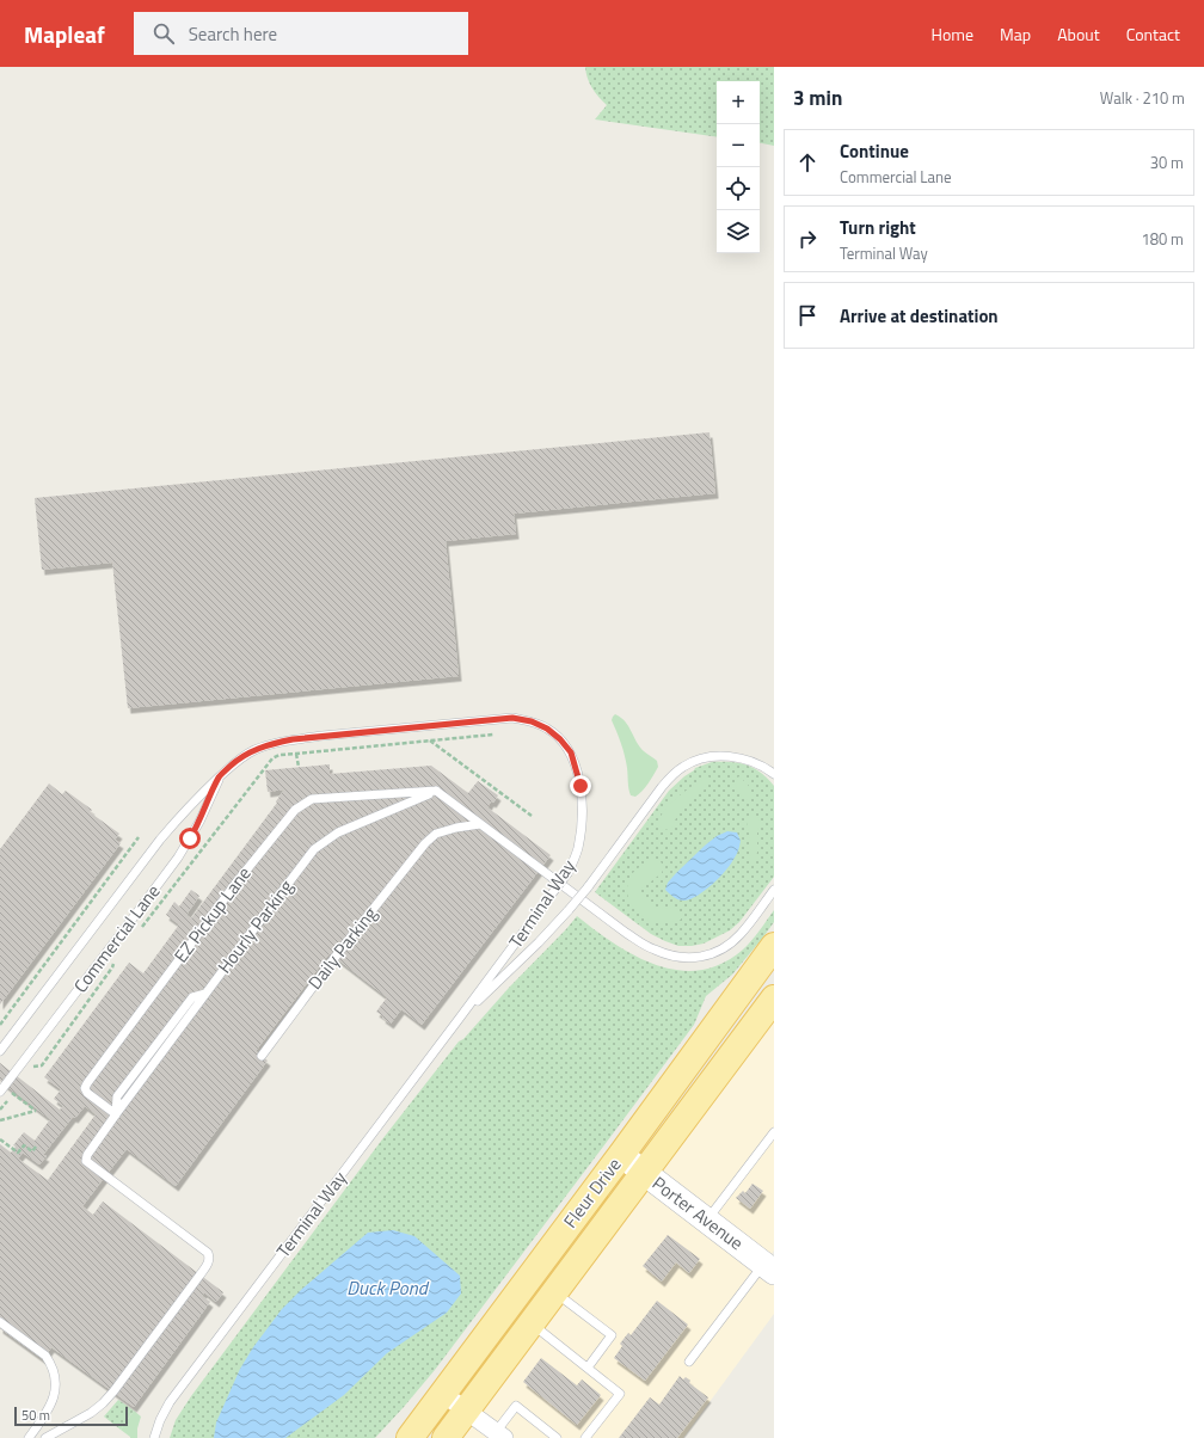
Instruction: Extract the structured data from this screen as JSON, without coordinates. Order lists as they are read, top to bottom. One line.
{"streets":{"main road":["Fleur Drive"],"street":["Porter Avenue"],"lane":["Terminal Way","EZ Pickup Lane","Hourly Parking","Commercial Lane","Daily Parking"]},"crossings":[["Terminal Way","Commercial Lane"],["EZ Pickup Lane","Hourly Parking"],["Fleur Drive","Porter Avenue"]],"water":["Duck Pond"],"scale_bar":"50 m","page":{"header":"Mapleaf","search":"Search here","nav":["Home","Map","About","Contact"],"heading":["3 min","Walk · 210 m"],"map_buttons":["+","−"],"list":[["Continue","Commercial Lane","30 m"],["Turn right","Terminal Way","180 m"],"Arrive at destination"],"scale":"50 m"}}
